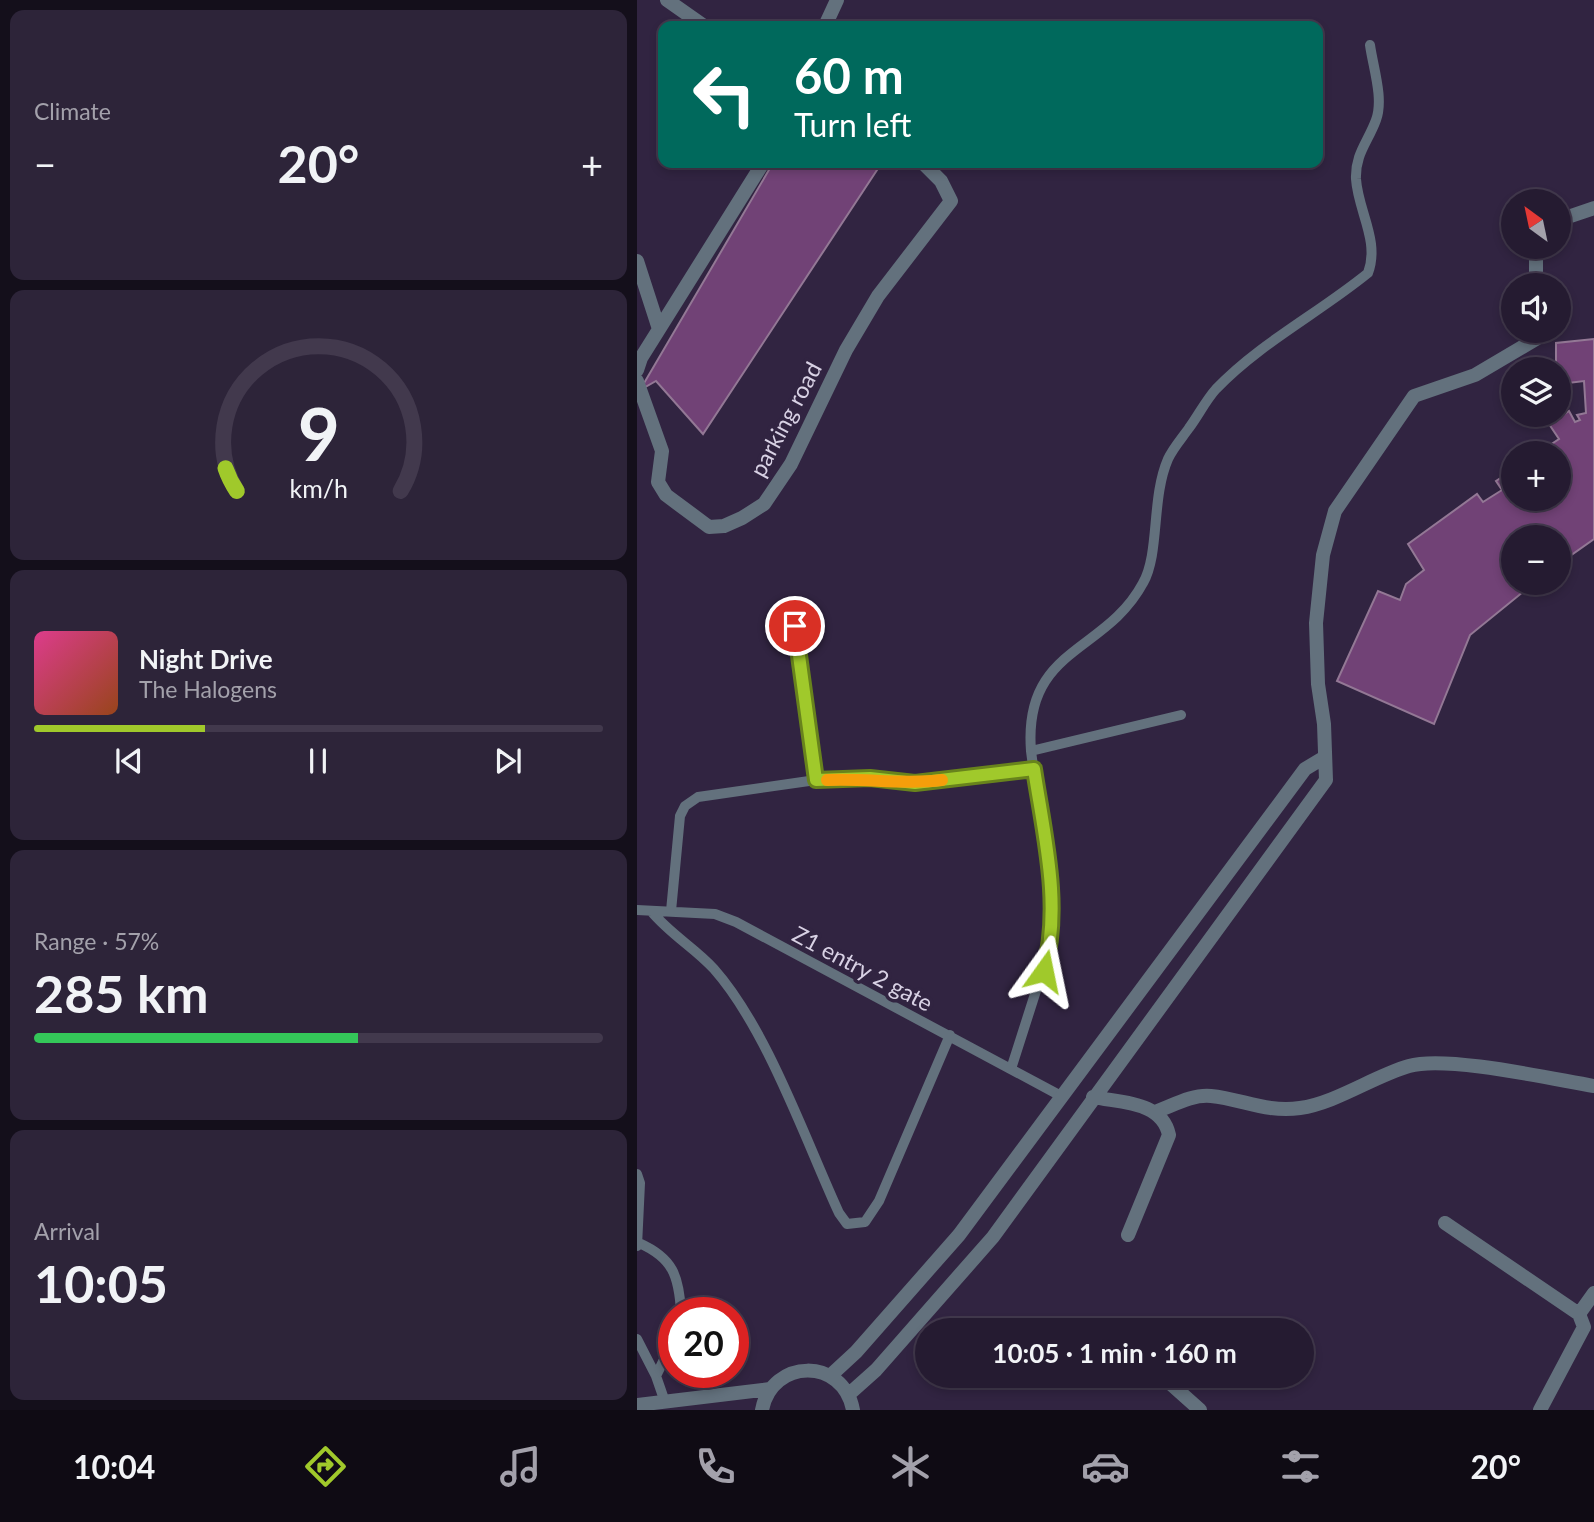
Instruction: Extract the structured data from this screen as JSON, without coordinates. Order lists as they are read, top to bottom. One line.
{"streets":{"street":["parking road"],"lane":["Z1 entry 2 gate"]},"north":"top left","page":{"tile":["Climate",["Range · 57%","285 km"],["Arrival","10:05"]],"turn":["60 m","Turn left"],"heat":["−","20°","+"],"map_buttons":["+","−"],"song":["Night Drive","The Halogens"],"limit":"20","trip":"10:05 · 1 min · 160 m","tabs":["10:04","20°"],"gauge":["9","km/h"]}}
